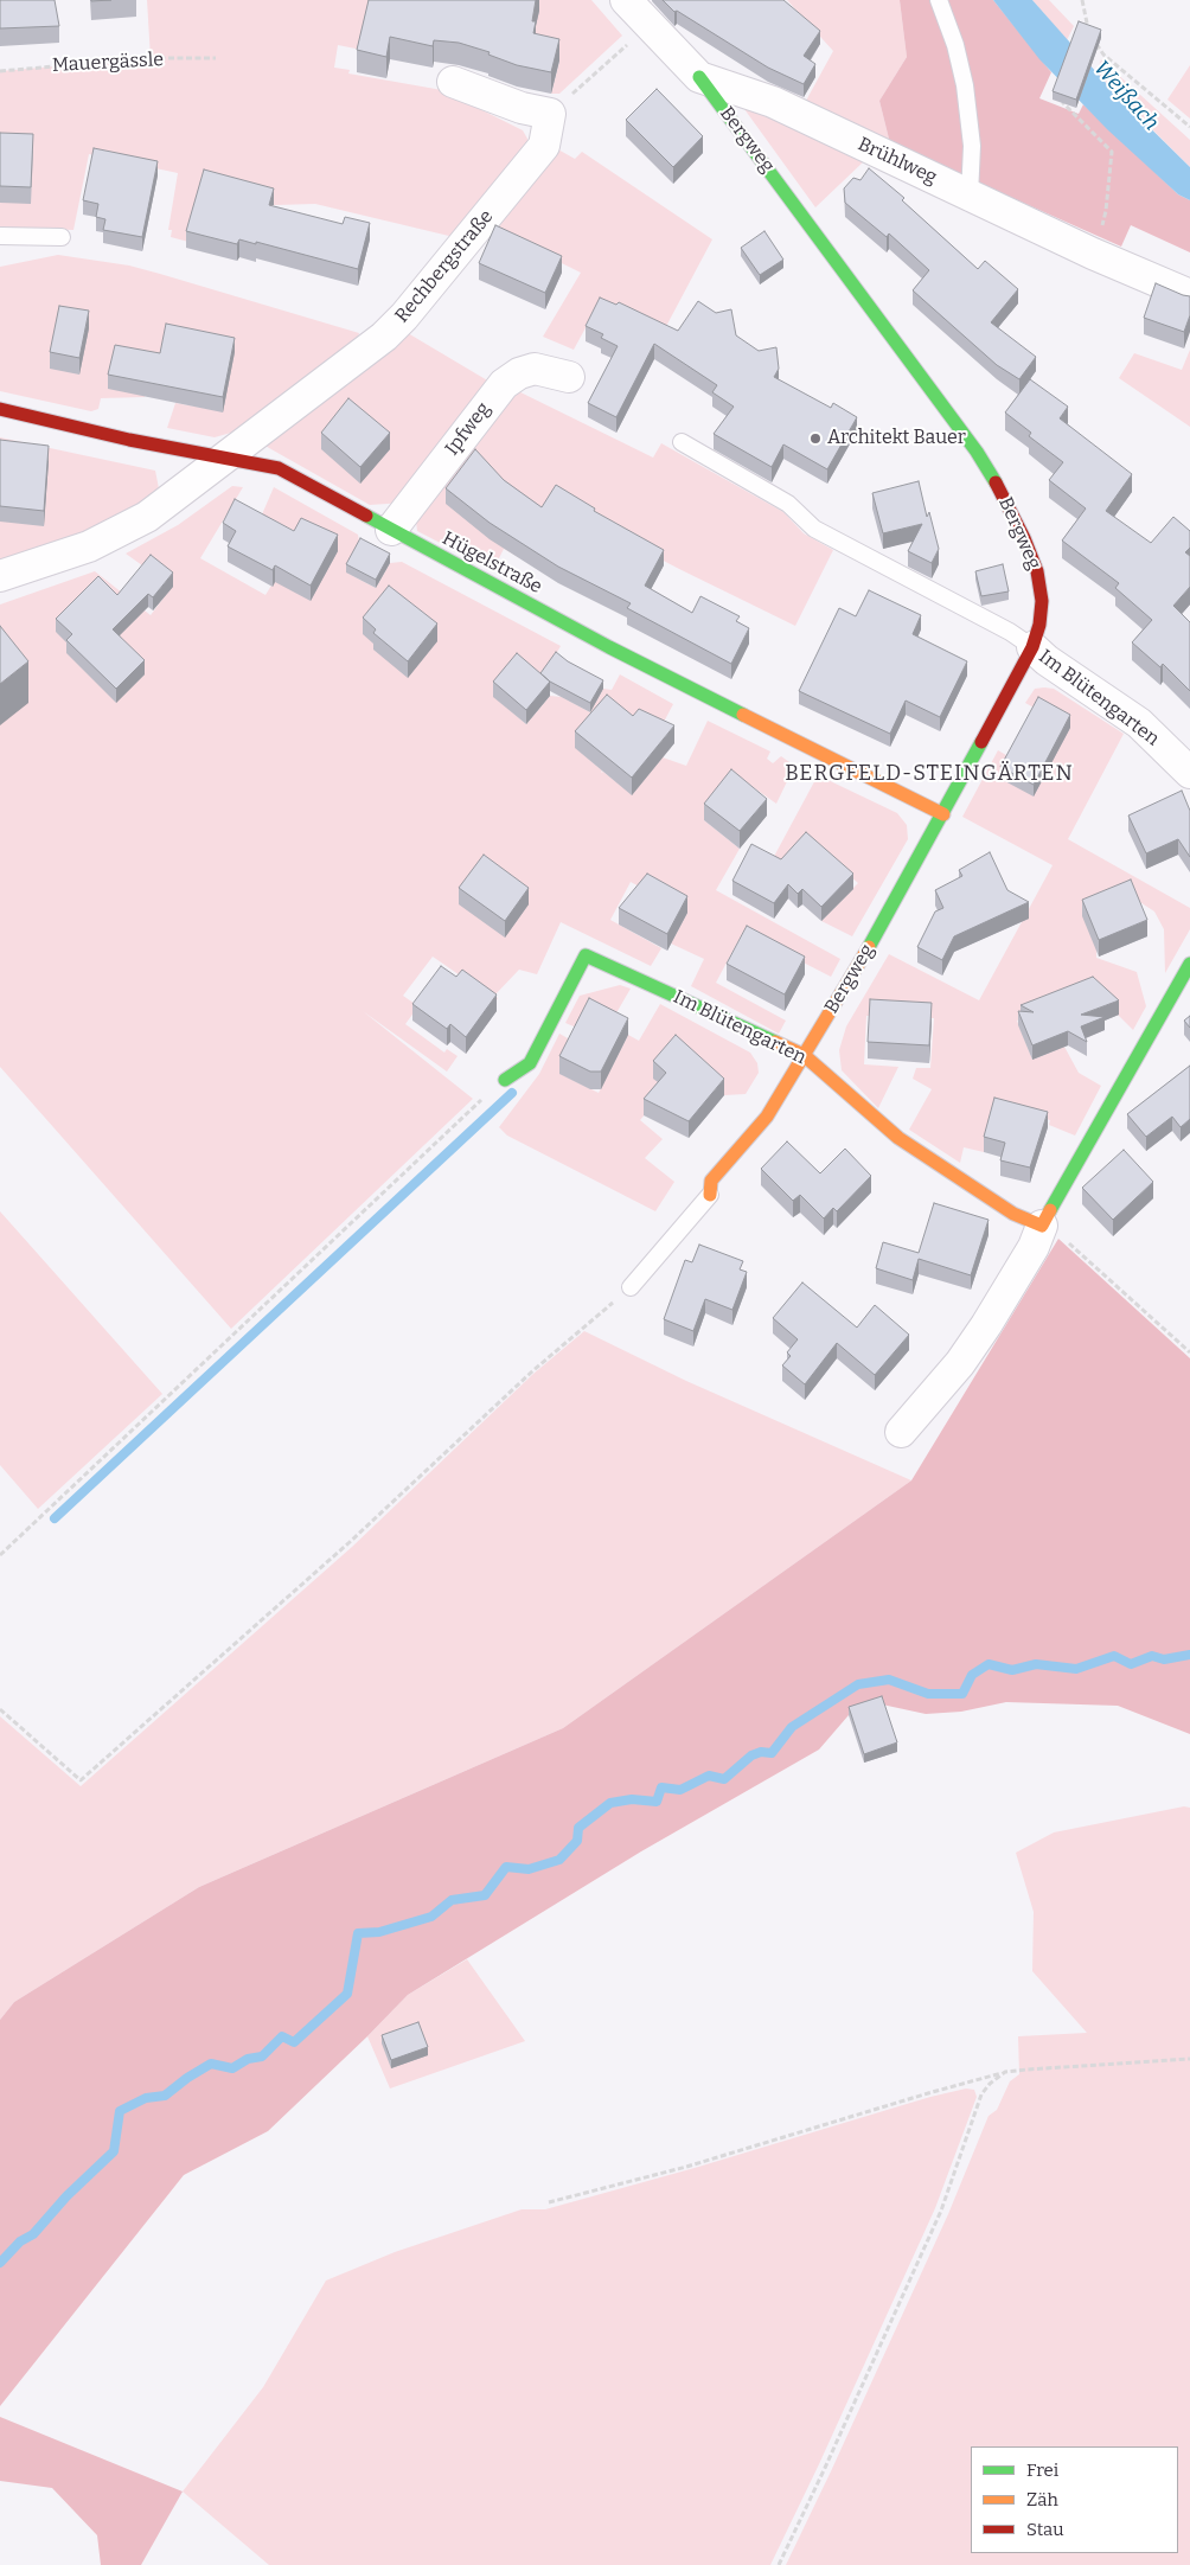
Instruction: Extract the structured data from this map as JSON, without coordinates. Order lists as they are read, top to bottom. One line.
{"streets":{"street":["Bergweg","Brühlweg","Rechbergstraße","Ipfweg","Hügelstraße","Im Blütengarten"],"path":["Mauergässle"]},"crossings":[["Bergweg","Brühlweg"],["Bergweg","Hügelstraße"],["Bergweg","Im Blütengarten"],["Rechbergstraße","Hügelstraße"],["Ipfweg","Hügelstraße"]],"districts":["BERGFELD-STEINGÄRTEN"],"water":["Weißach"],"places":["Architekt Bauer"],"legend":["Frei","Zäh","Stau"]}
